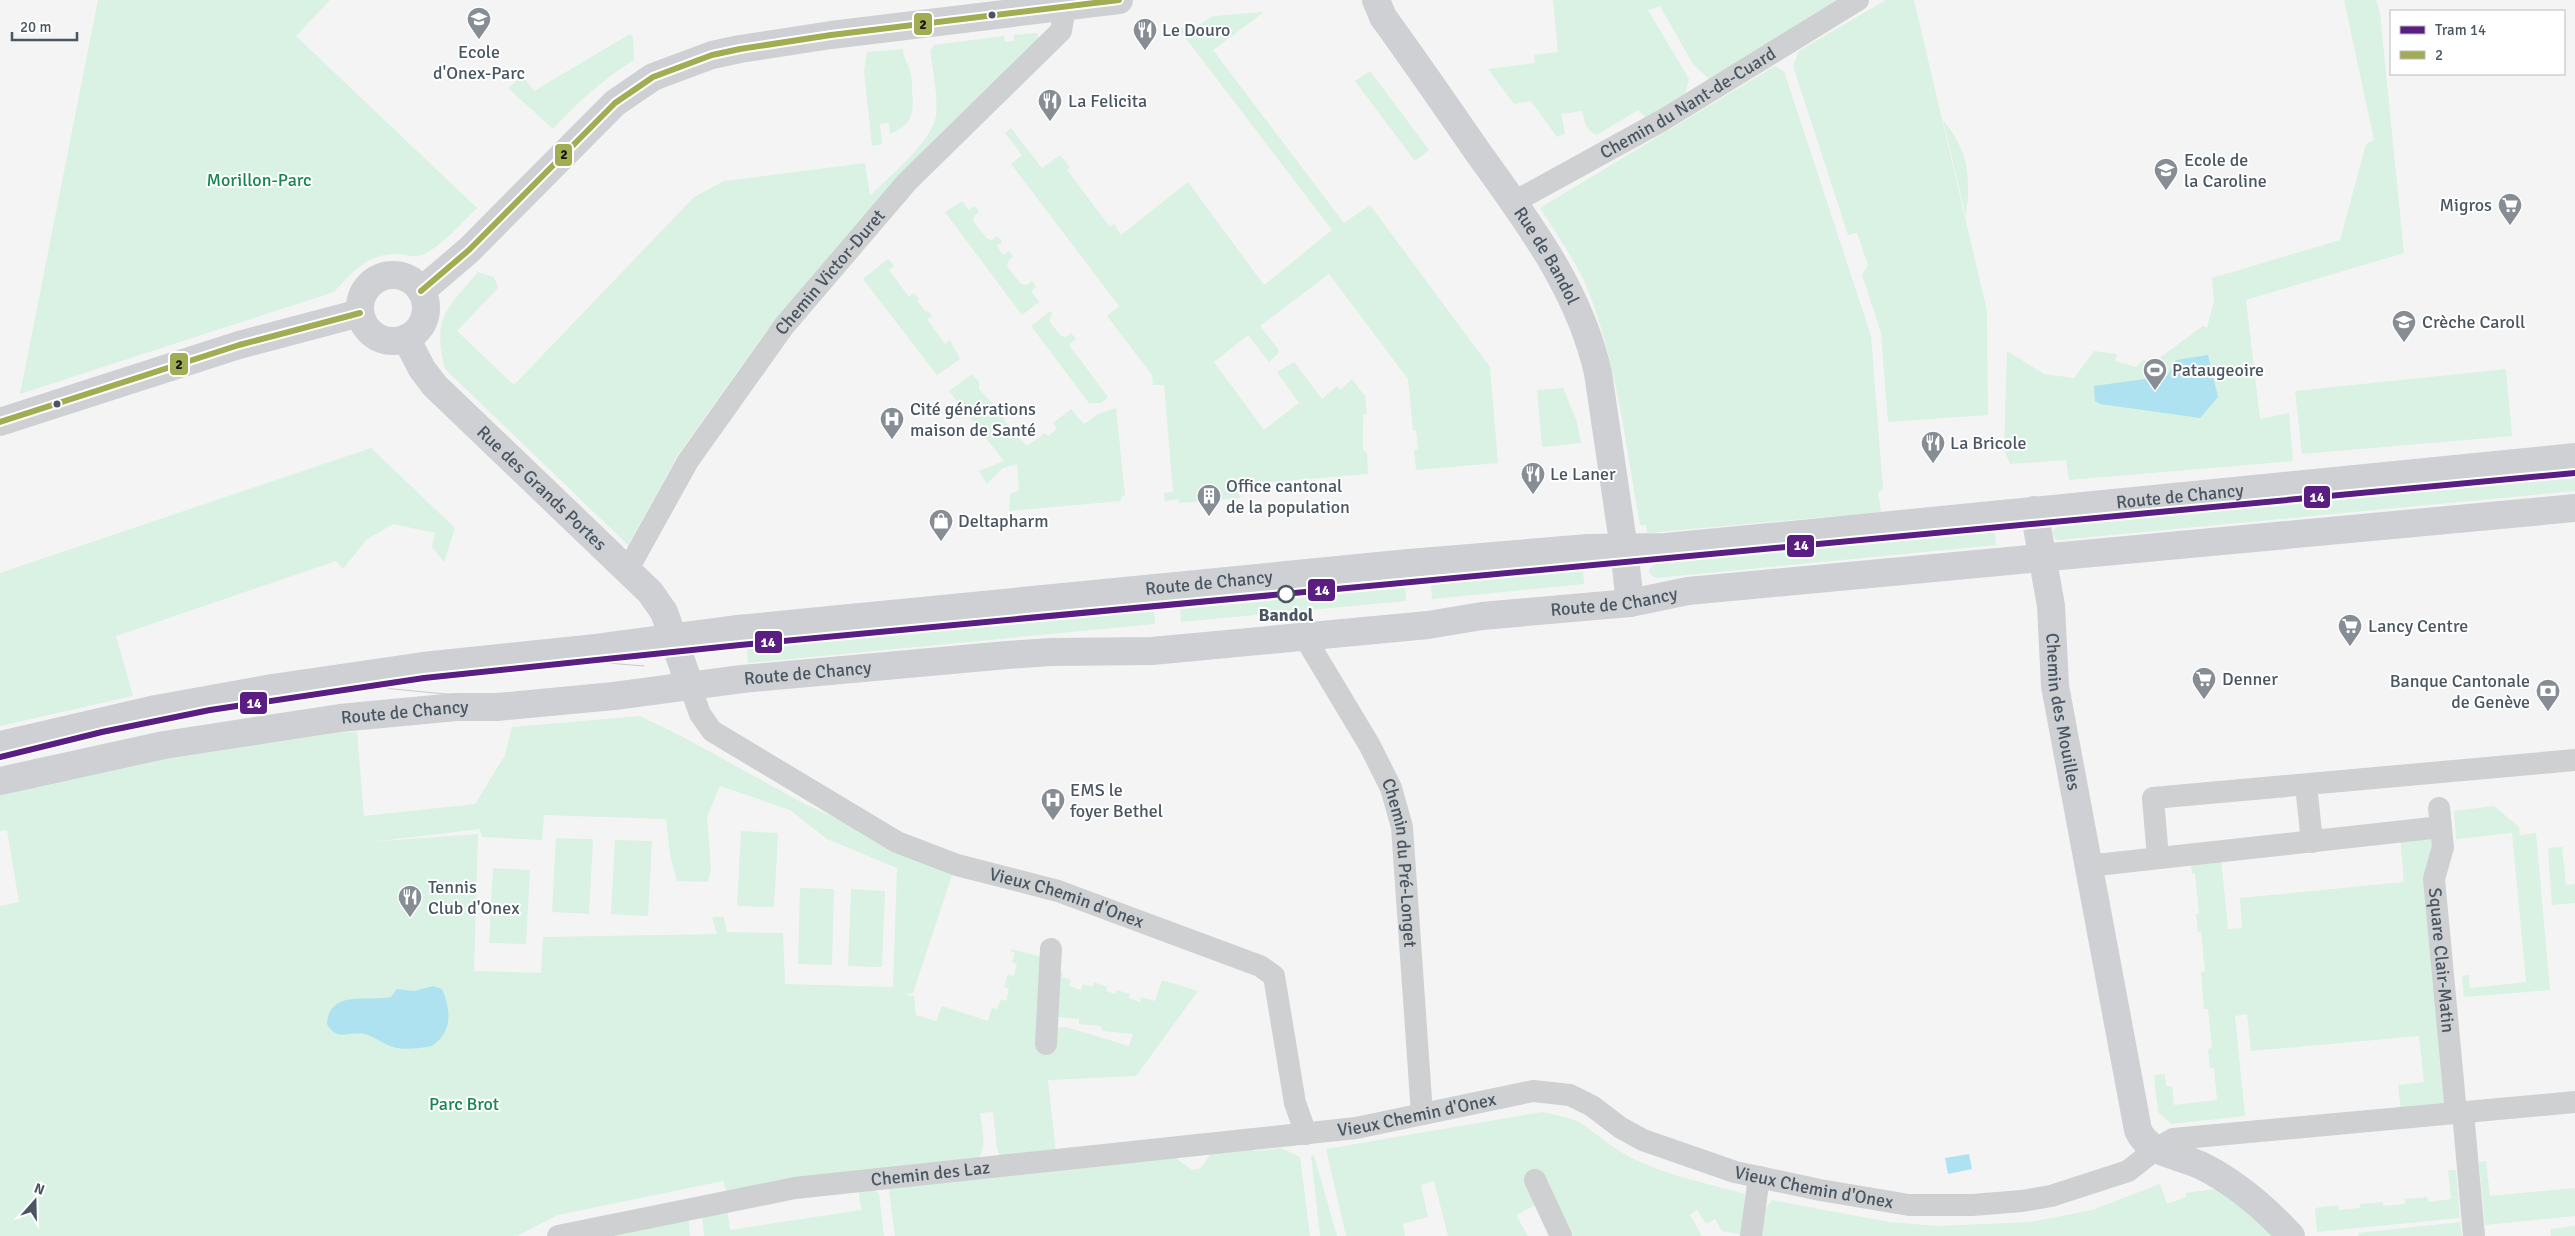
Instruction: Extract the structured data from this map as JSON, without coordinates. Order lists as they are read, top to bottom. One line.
{"streets":{"main road":["Rue de Bandol","Rue des Grands Portes","Route de Chancy","Chemin des Mouilles"],"street":["Chemin du Nant-de-Cuard","Chemin Victor-Duret","Chemin du Pré-Longet","Vieux Chemin d'Onex","Square Clair-Matin","Chemin des Laz"]},"crossings":[["Chemin du Nant-de-Cuard","Rue de Bandol"],["Rue de Bandol","Route de Chancy"],["Chemin Victor-Duret","Rue des Grands Portes"],["Rue des Grands Portes","Route de Chancy"],["Rue des Grands Portes","Vieux Chemin d'Onex"],["Route de Chancy","Chemin des Mouilles"],["Route de Chancy","Chemin du Pré-Longet"],["Route de Chancy","Vieux Chemin d'Onex"],["Chemin des Mouilles","Vieux Chemin d'Onex"],["Chemin du Pré-Longet","Vieux Chemin d'Onex"],["Vieux Chemin d'Onex","Chemin des Laz"]],"parks":["Morillon-Parc","Parc Brot"],"places":{"school or university":["Ecole d'Onex-Parc","Ecole de la Caroline","Crèche Caroll"],"restaurant":["Le Douro","La Felicita","La Bricole","Le Laner","Tennis Club d'Onex"],"supermarket":["Migros","Lancy Centre","Denner"],"sports":["Pataugeoire"],"hospital":["Cité générations maison de Santé","EMS le foyer Bethel"],"building":["Office cantonal de la population"],"shop":["Deltapharm"],"other":["Bandol"],"bank":["Banque Cantonale de Genève"]},"lines":["transit line 2","tram line 14"],"legend":["Tram 14","2"],"scale_bar":"20 m","north":"top"}
